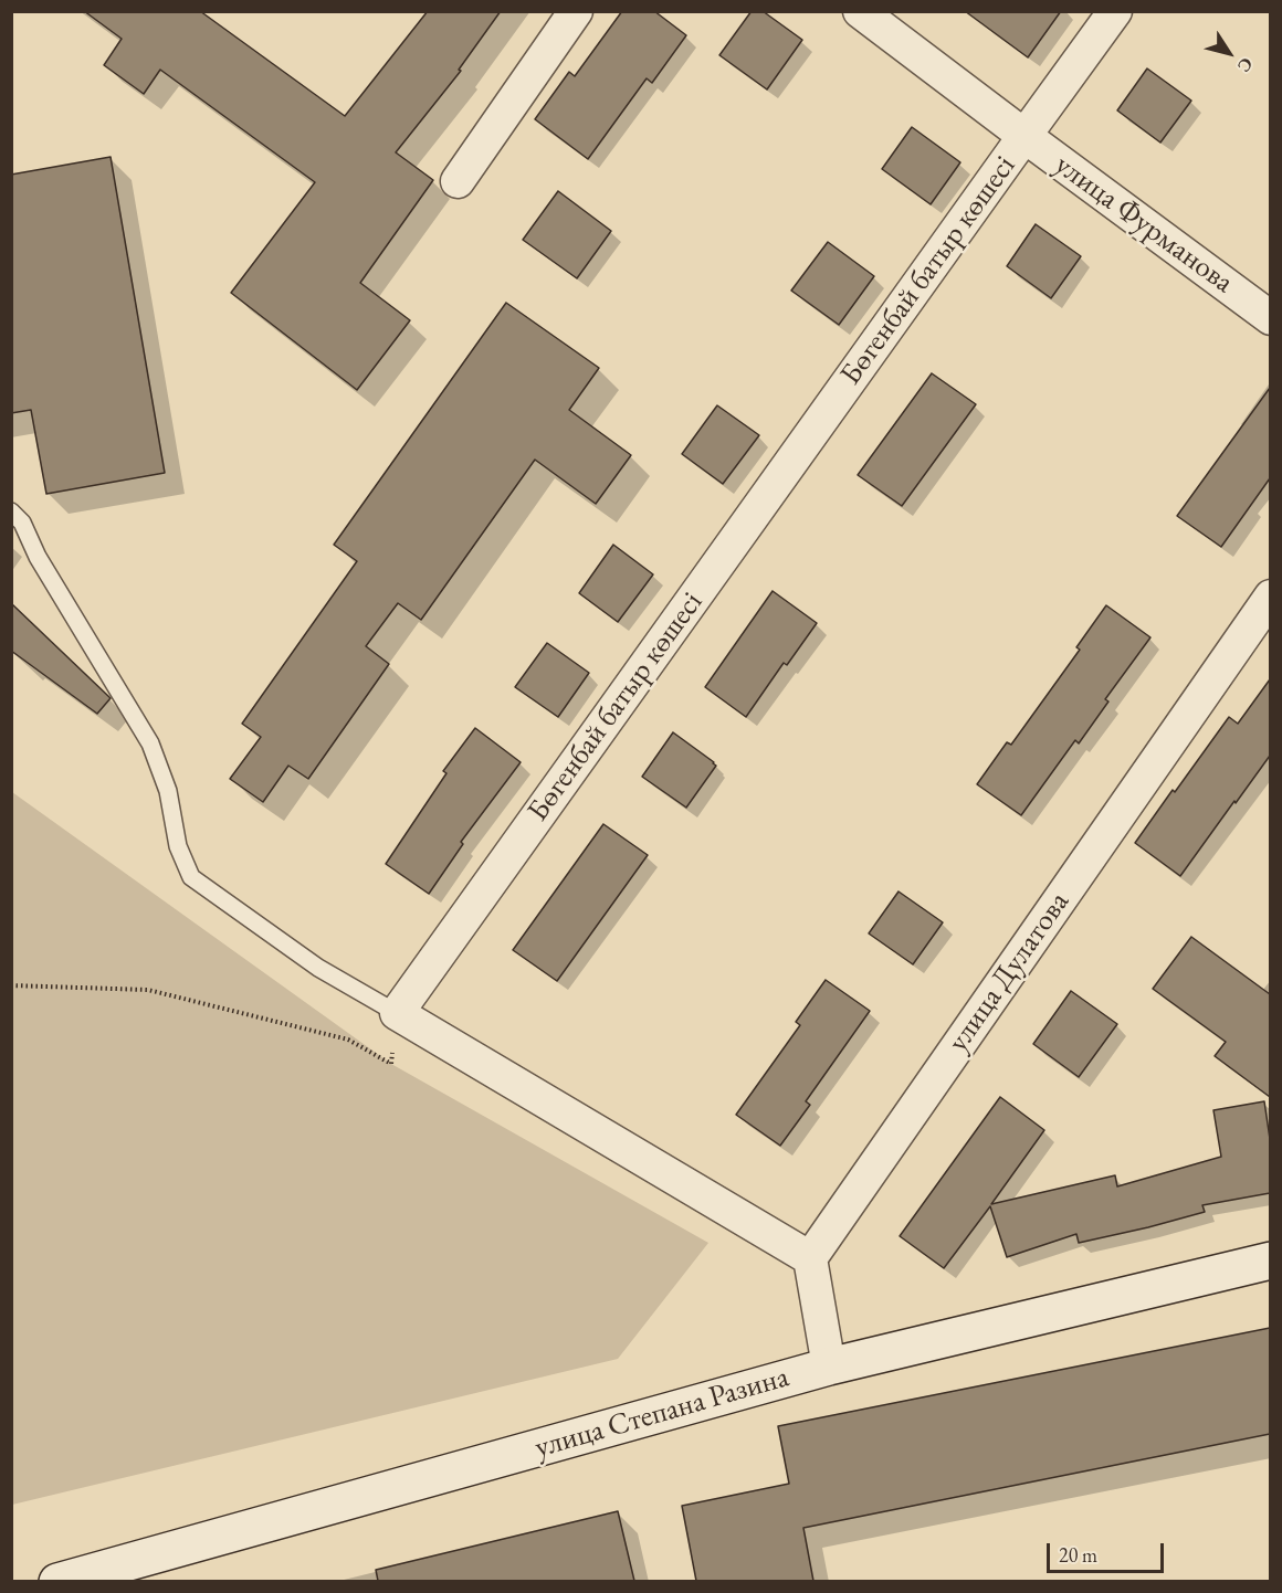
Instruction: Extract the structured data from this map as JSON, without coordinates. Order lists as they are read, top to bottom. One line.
{"streets":{"main road":["улица Степана Разина"],"street":["улица Фурманова","Бөгенбай батыр көшесі","улица Дулатова"]},"crossings":[["улица Фурманова","Бөгенбай батыр көшесі"]],"scale_bar":"20 m","north":"bottom right"}
